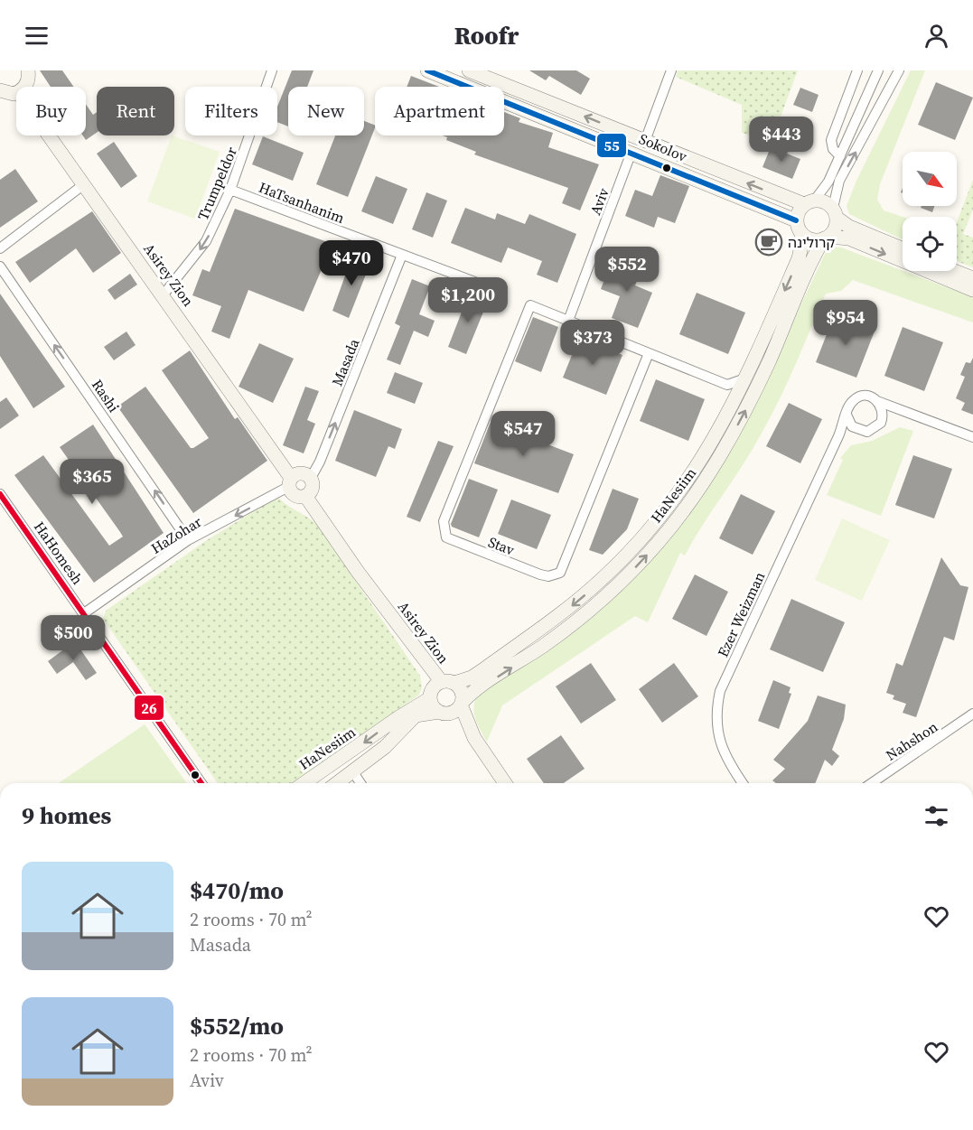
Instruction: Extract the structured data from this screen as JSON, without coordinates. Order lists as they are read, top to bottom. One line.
{"streets":{"street":["Sokolov","Trumpeldor","Aviv","HaTsanhanim","Asirey Zion","Masada","Rashi","HaNesiim","HaZohar","Stav","HaHomesh","Ezer Weizman","Nahshon"]},"crossings":[["Sokolov","Aviv"],["Sokolov","HaNesiim"],["Trumpeldor","HaTsanhanim"],["Trumpeldor","Asirey Zion"],["Aviv","Stav"],["HaTsanhanim","Masada"],["Asirey Zion","Masada"],["Asirey Zion","HaNesiim"],["Asirey Zion","HaZohar"],["Masada","HaZohar"],["Rashi","HaZohar"],["HaZohar","HaHomesh"]],"one_way":["Trumpeldor","Masada","Rashi","HaZohar"],"places":{"cafe":["קרולינה"]},"lines":["transit line 55","transit line 26"],"north":"bottom right","page":{"header":"Roofr","chip":["Buy","Rent","Filters","New","Apartment"],"price":["$443","$470","$552","$1,200","$954","$373","$547","$365","$500"],"heading":"9 homes","list":[{"name":"$470/mo","note":"2 rooms · 70 m² · Masada"},{"name":"$552/mo","note":"2 rooms · 70 m² · Aviv"}]}}
